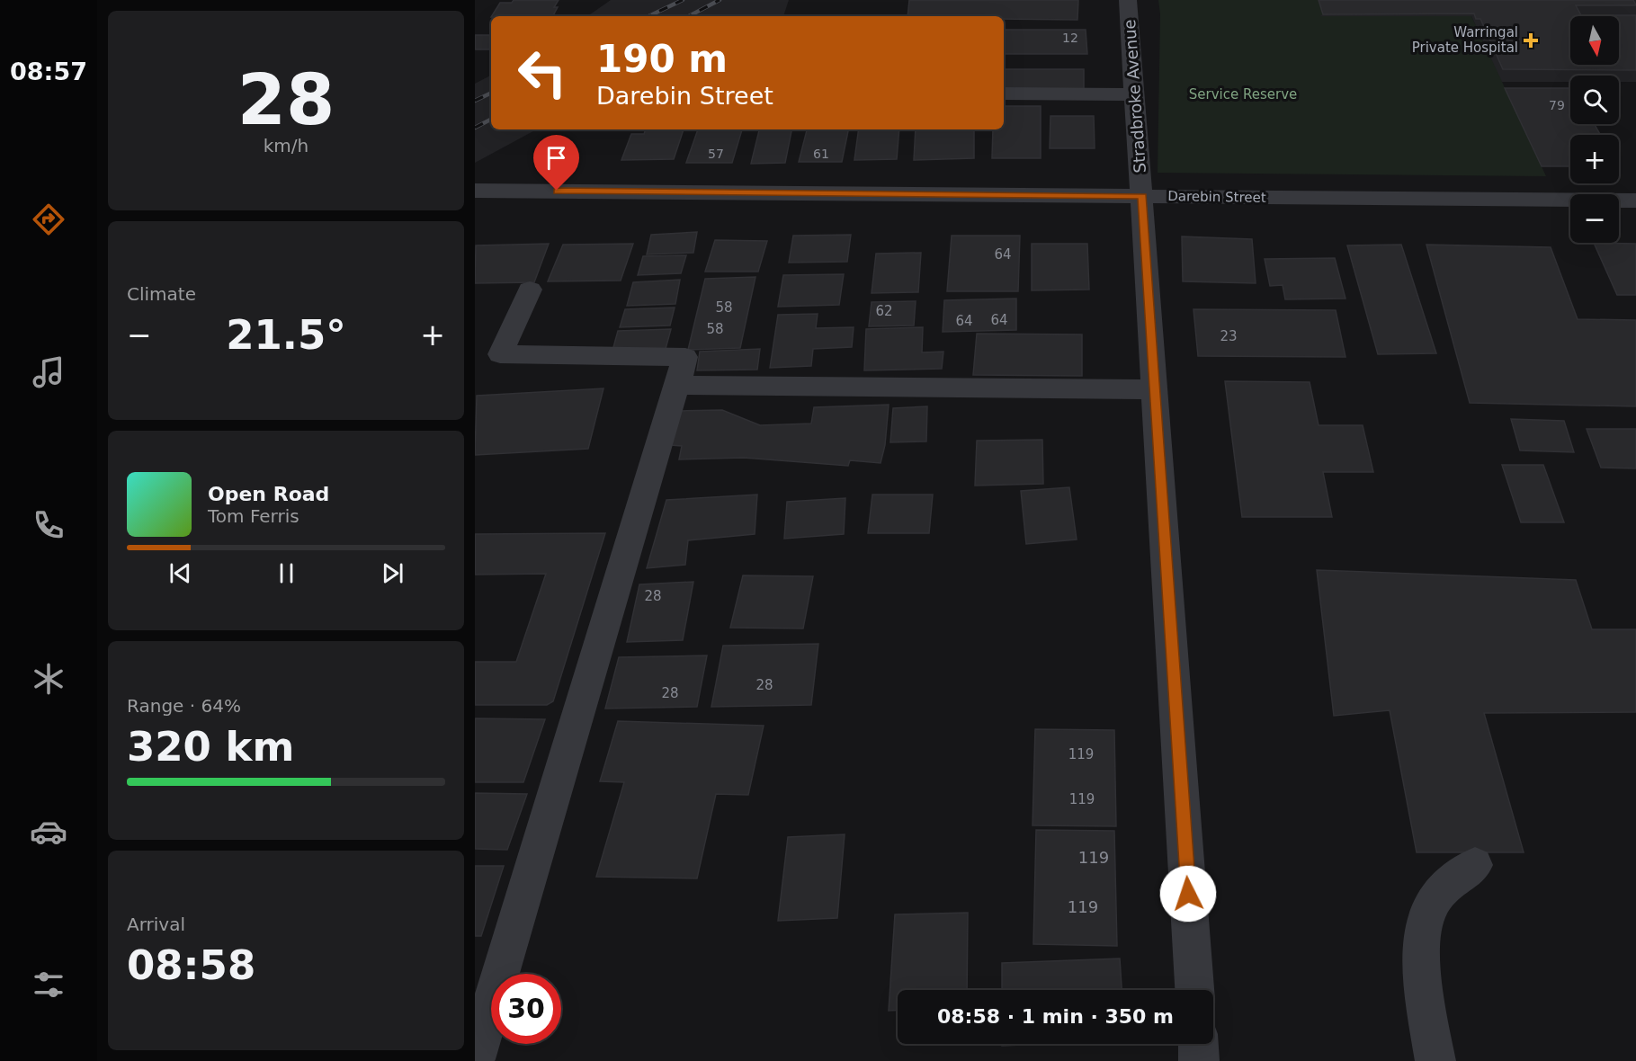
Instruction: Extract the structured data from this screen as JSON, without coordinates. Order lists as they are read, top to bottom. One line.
{"streets":{"street":["Stradbroke Avenue","Darebin Street"]},"crossings":[["Stradbroke Avenue","Darebin Street"]],"parks":["Service Reserve"],"places":{"health":["Warringal Private Hospital"]},"house_numbers":["12","79","57","61","64","58","62","64","64","58","23","28","28","28","119","119","119","119"],"north":"bottom","page":{"tabs":"08:57","tile":[["28","km/h"],"Climate",["Range · 64%","320 km"],["Arrival","08:58"]],"map_buttons":["+","−"],"turn":["190 m","Darebin Street"],"heat":["−","21.5°","+"],"song":["Open Road","Tom Ferris"],"limit":"30","trip":"08:58 · 1 min · 350 m"}}
